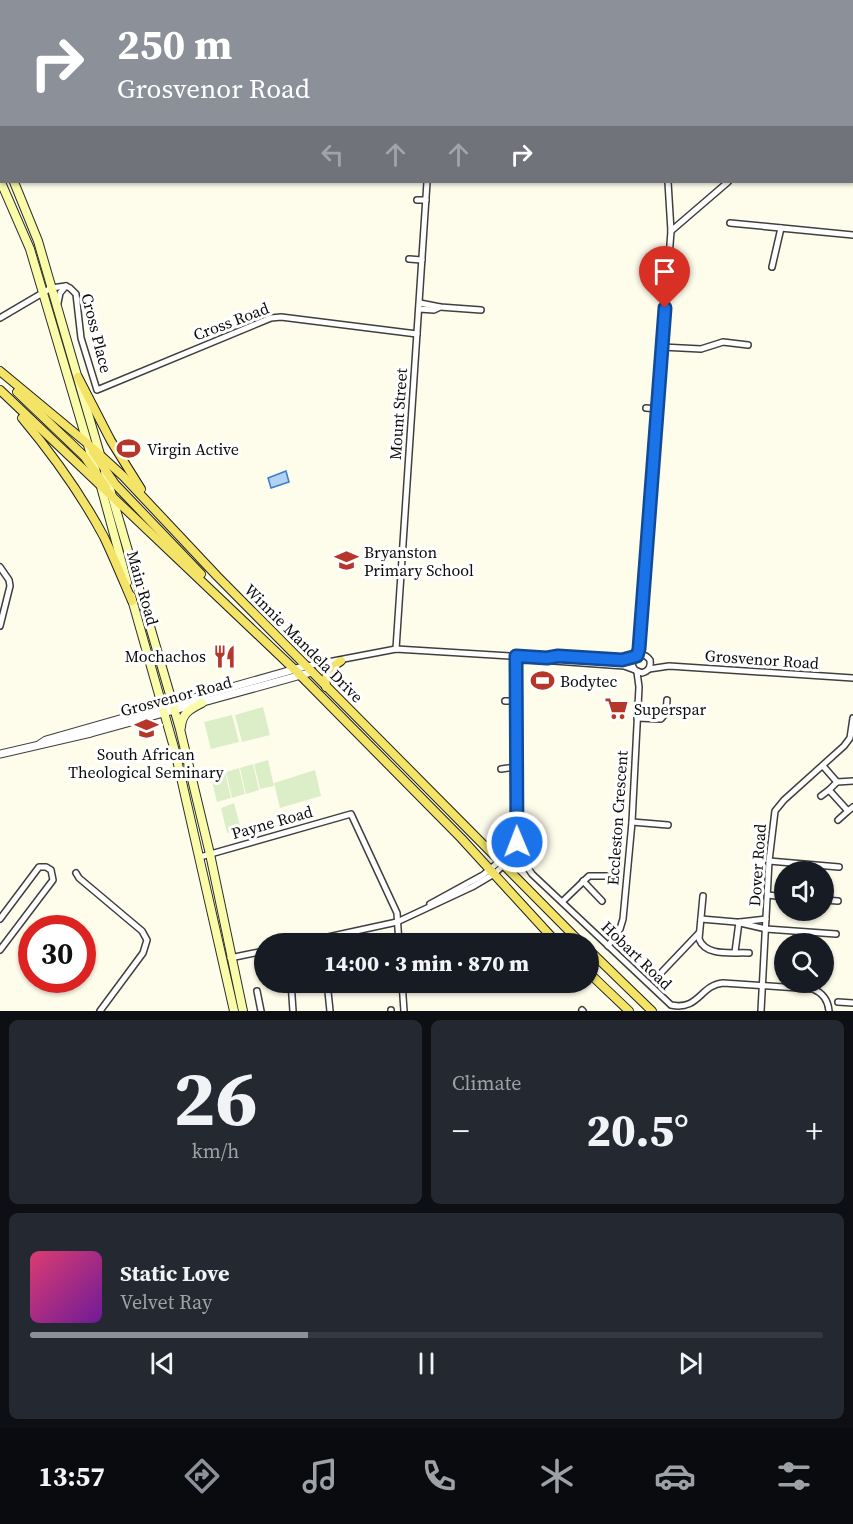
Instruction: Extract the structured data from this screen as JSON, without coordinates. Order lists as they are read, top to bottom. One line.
{"streets":{"main road":["Main Road","Winnie Mandela Drive"],"street":["Cross Road","Cross Place","Mount Street","Grosvenor Road","Eccleston Crescent","Payne Road","Dover Road","Hobart Road"]},"crossings":[["Cross Road","Cross Place"],["Cross Road","Mount Street"],["Cross Place","Main Road"],["Mount Street","Grosvenor Road"],["Main Road","Winnie Mandela Drive"],["Main Road","Grosvenor Road"],["Main Road","Payne Road"],["Winnie Mandela Drive","Grosvenor Road"],["Grosvenor Road","Eccleston Crescent"],["Grosvenor Road","Hobart Road"],["Eccleston Crescent","Hobart Road"],["Dover Road","Hobart Road"]],"places":{"sports":["Virgin Active","Bodytec"],"school or university":["Bryanston Primary School","South African Theological Seminary"],"restaurant":["Mochachos"],"supermarket":["Superspar"]},"page":{"turn":["250 m","Grosvenor Road"],"limit":"30","trip":"14:00 · 3 min · 870 m","tile":[["26","km/h"],"Climate"],"heat":["−","20.5°","+"],"song":["Static Love","Velvet Ray"],"tabs":"13:57"}}
